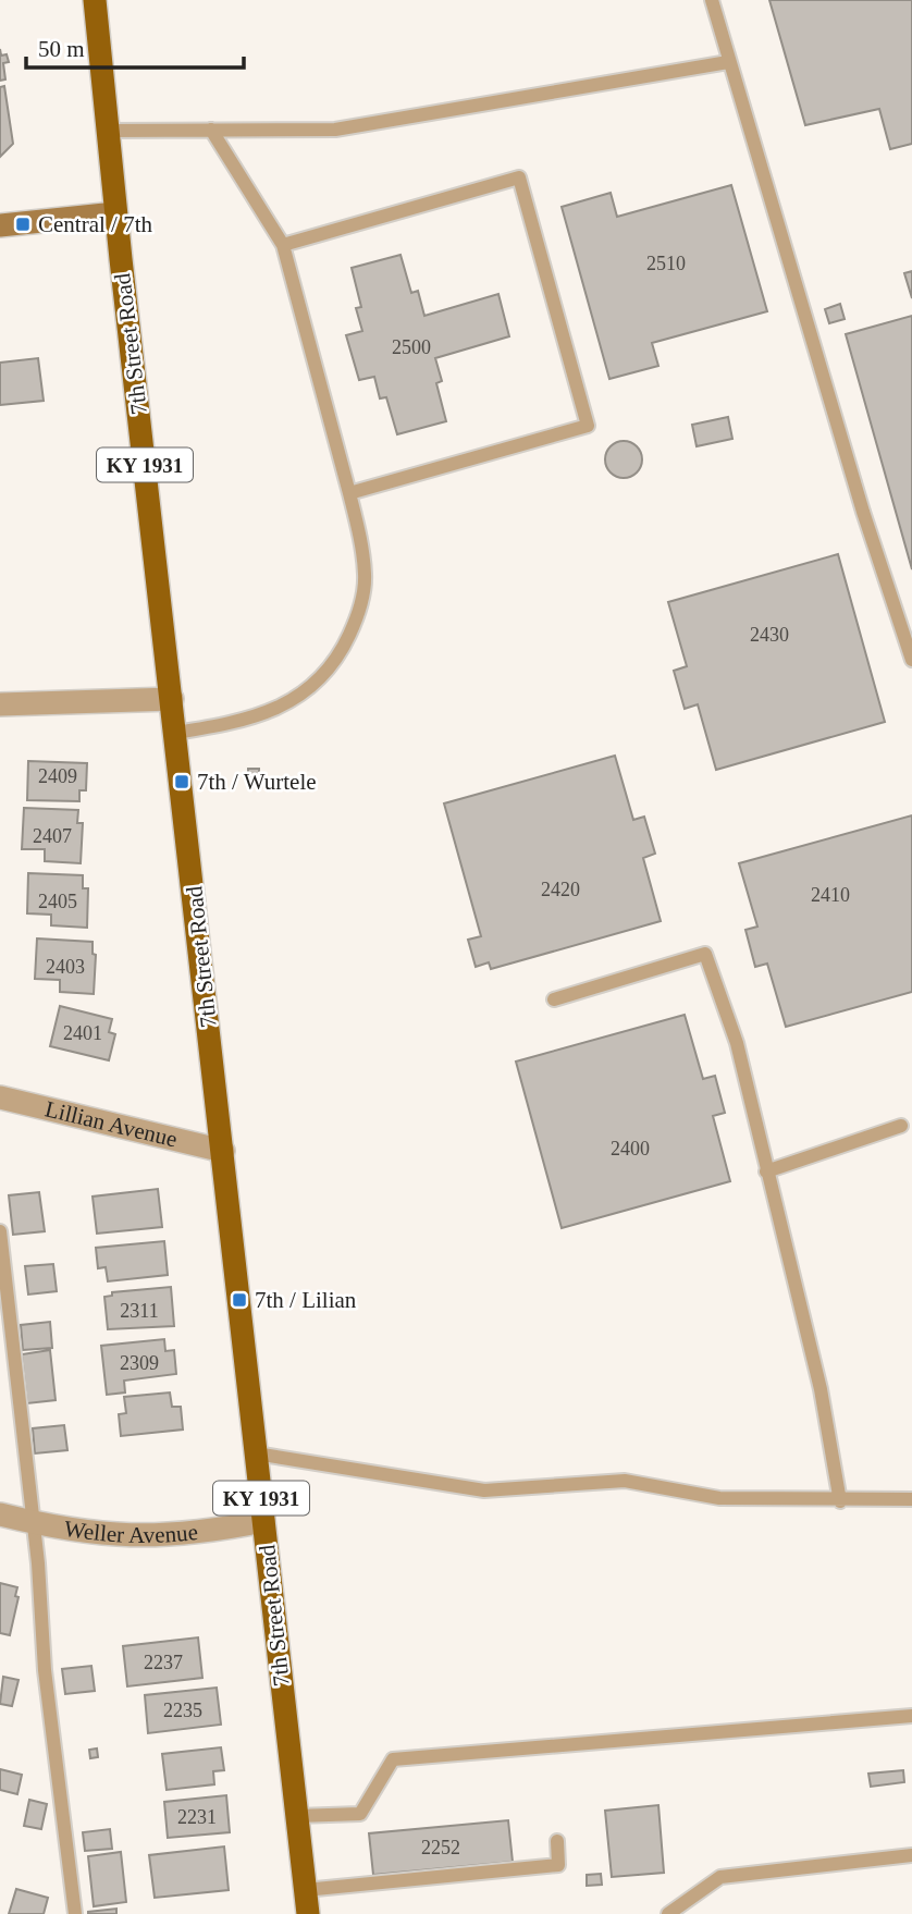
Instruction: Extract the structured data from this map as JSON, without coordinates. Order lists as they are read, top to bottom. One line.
{"streets":{"main road":["7th Street Road","KY 1931"],"street":["Lillian Avenue","Weller Avenue"]},"crossings":[["7th Street Road","Lillian Avenue"],["7th Street Road","Weller Avenue"]],"places":{"transit":["Central / 7th","7th / Wurtele","7th / Lilian"]},"house_numbers":["2510","2500","2430","2409","2407","2420","2410","2405","2403","2401","2400","2311","2309","2237","2235","2231","2252"],"scale_bar":"50 m"}
